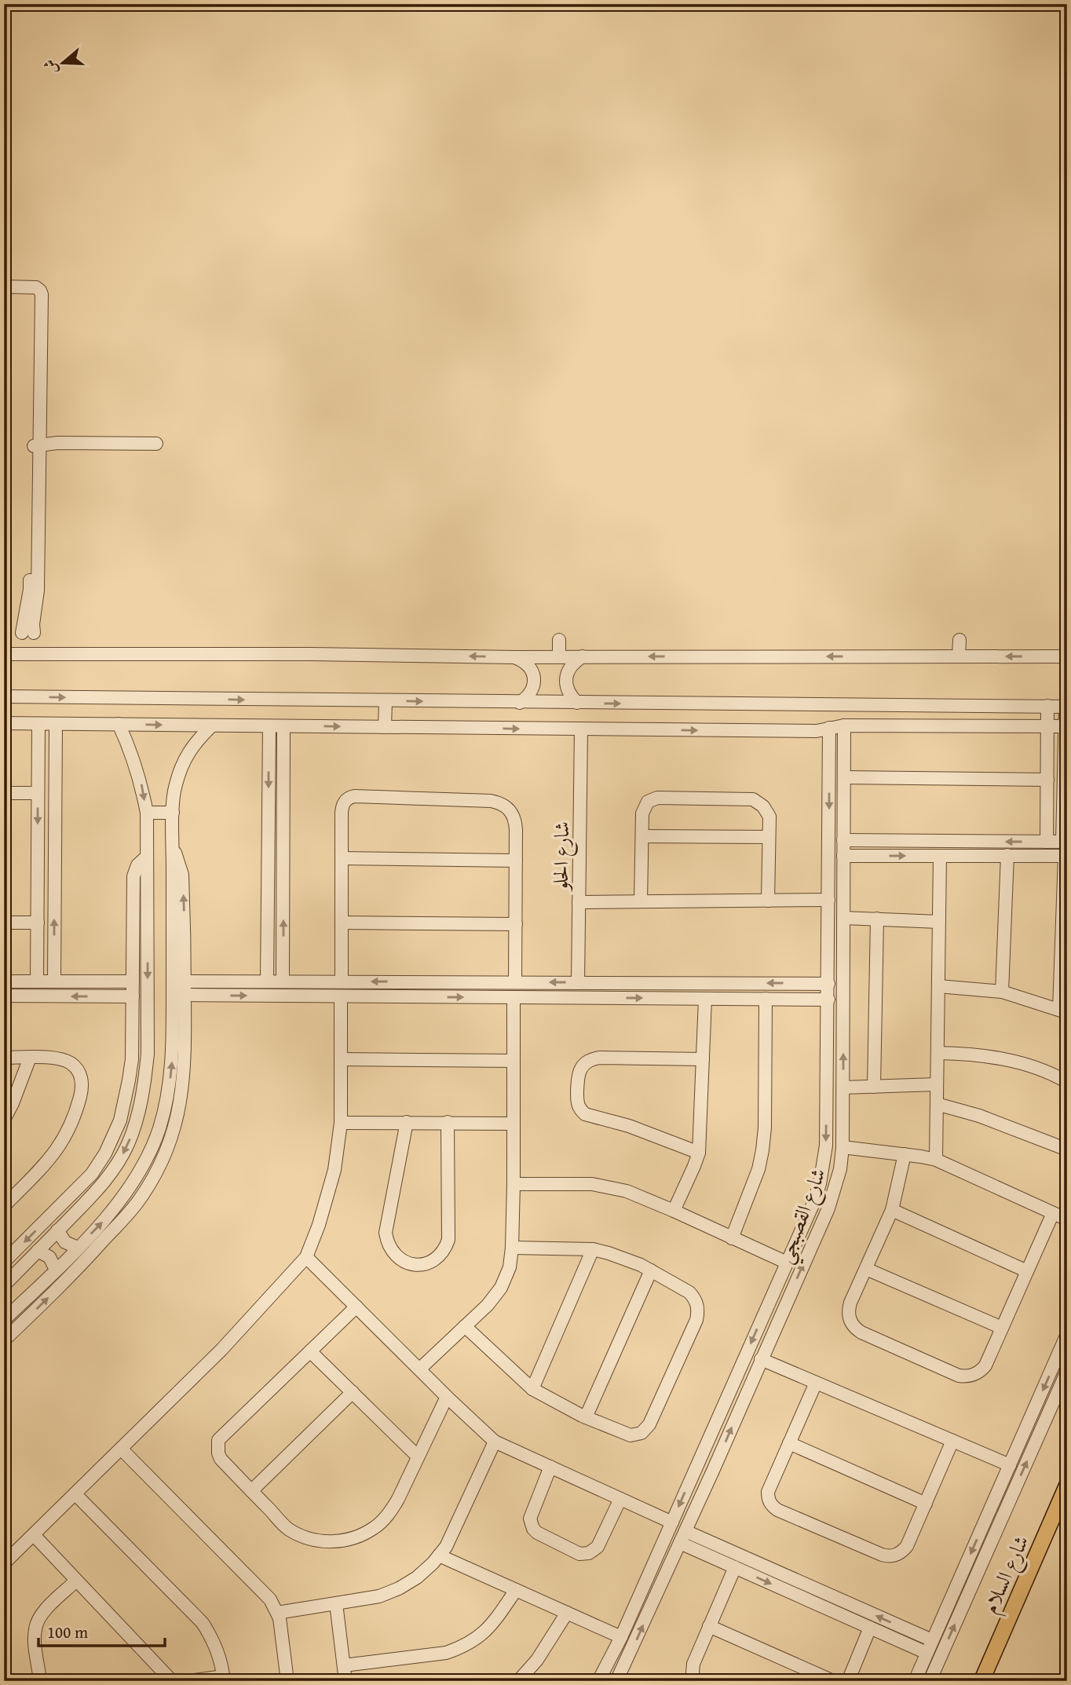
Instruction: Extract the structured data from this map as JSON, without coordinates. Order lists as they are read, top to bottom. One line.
{"streets":{"main road":["شارع السلام"],"street":["شارع الحلو","شارع القصبجي"]},"scale_bar":"100 m","north":"left"}
